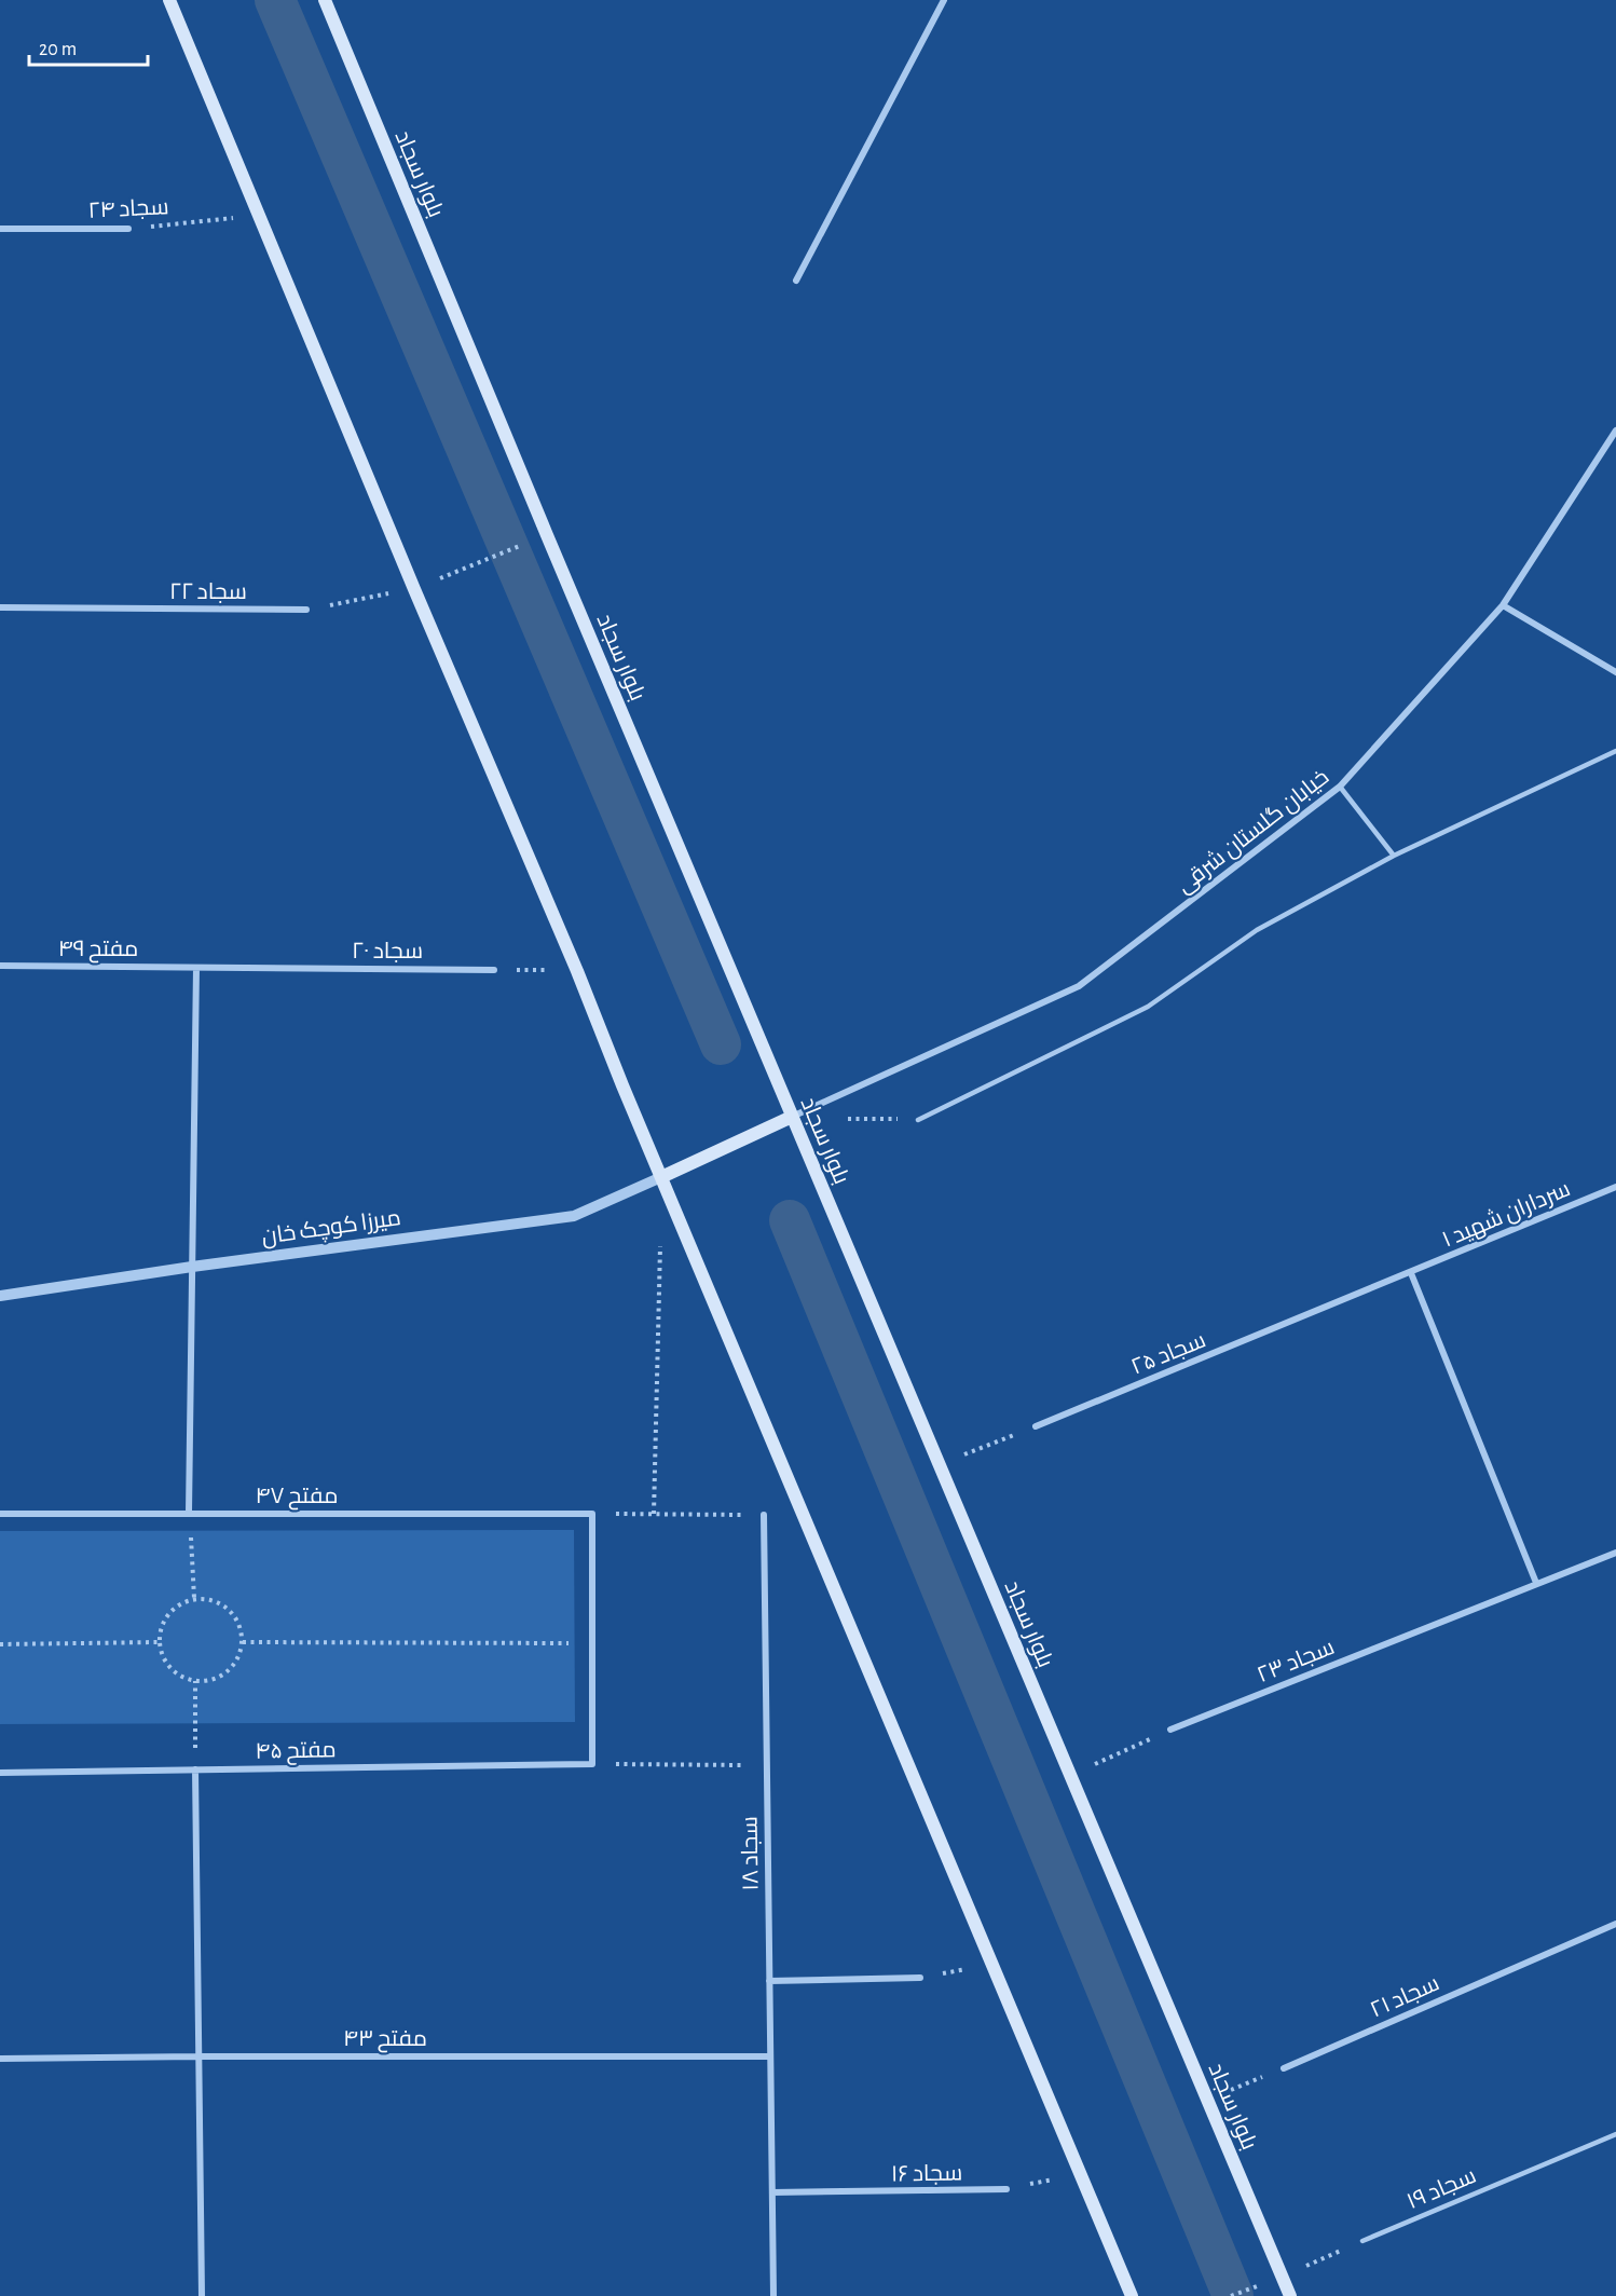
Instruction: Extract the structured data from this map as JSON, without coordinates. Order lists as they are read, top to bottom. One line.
{"streets":{"main road":["بلوار سجاد"],"street":["سجاد ۲۴","سجاد ۲۲","خیابان گلستان شرقی","مفتح ۴۹","سجاد ۲۰","سرداران شهید ۱","میرزا کوچک خان","سجاد ۲۵","مفتح ۴۷","سجاد ۲۳","مفتح ۴۵","سجاد ۱۸","سجاد ۲۱","مفتح ۴۳","سجاد ۱۶"],"lane":["سجاد ۱۹"]},"crossings":[["بلوار سجاد","خیابان گلستان شرقی"],["مفتح ۴۹","سجاد ۲۰"],["سرداران شهید ۱","سجاد ۲۵"],["سجاد ۱۸","مفتح ۴۳"],["سجاد ۱۸","سجاد ۱۶"]],"scale_bar":"20 m"}
